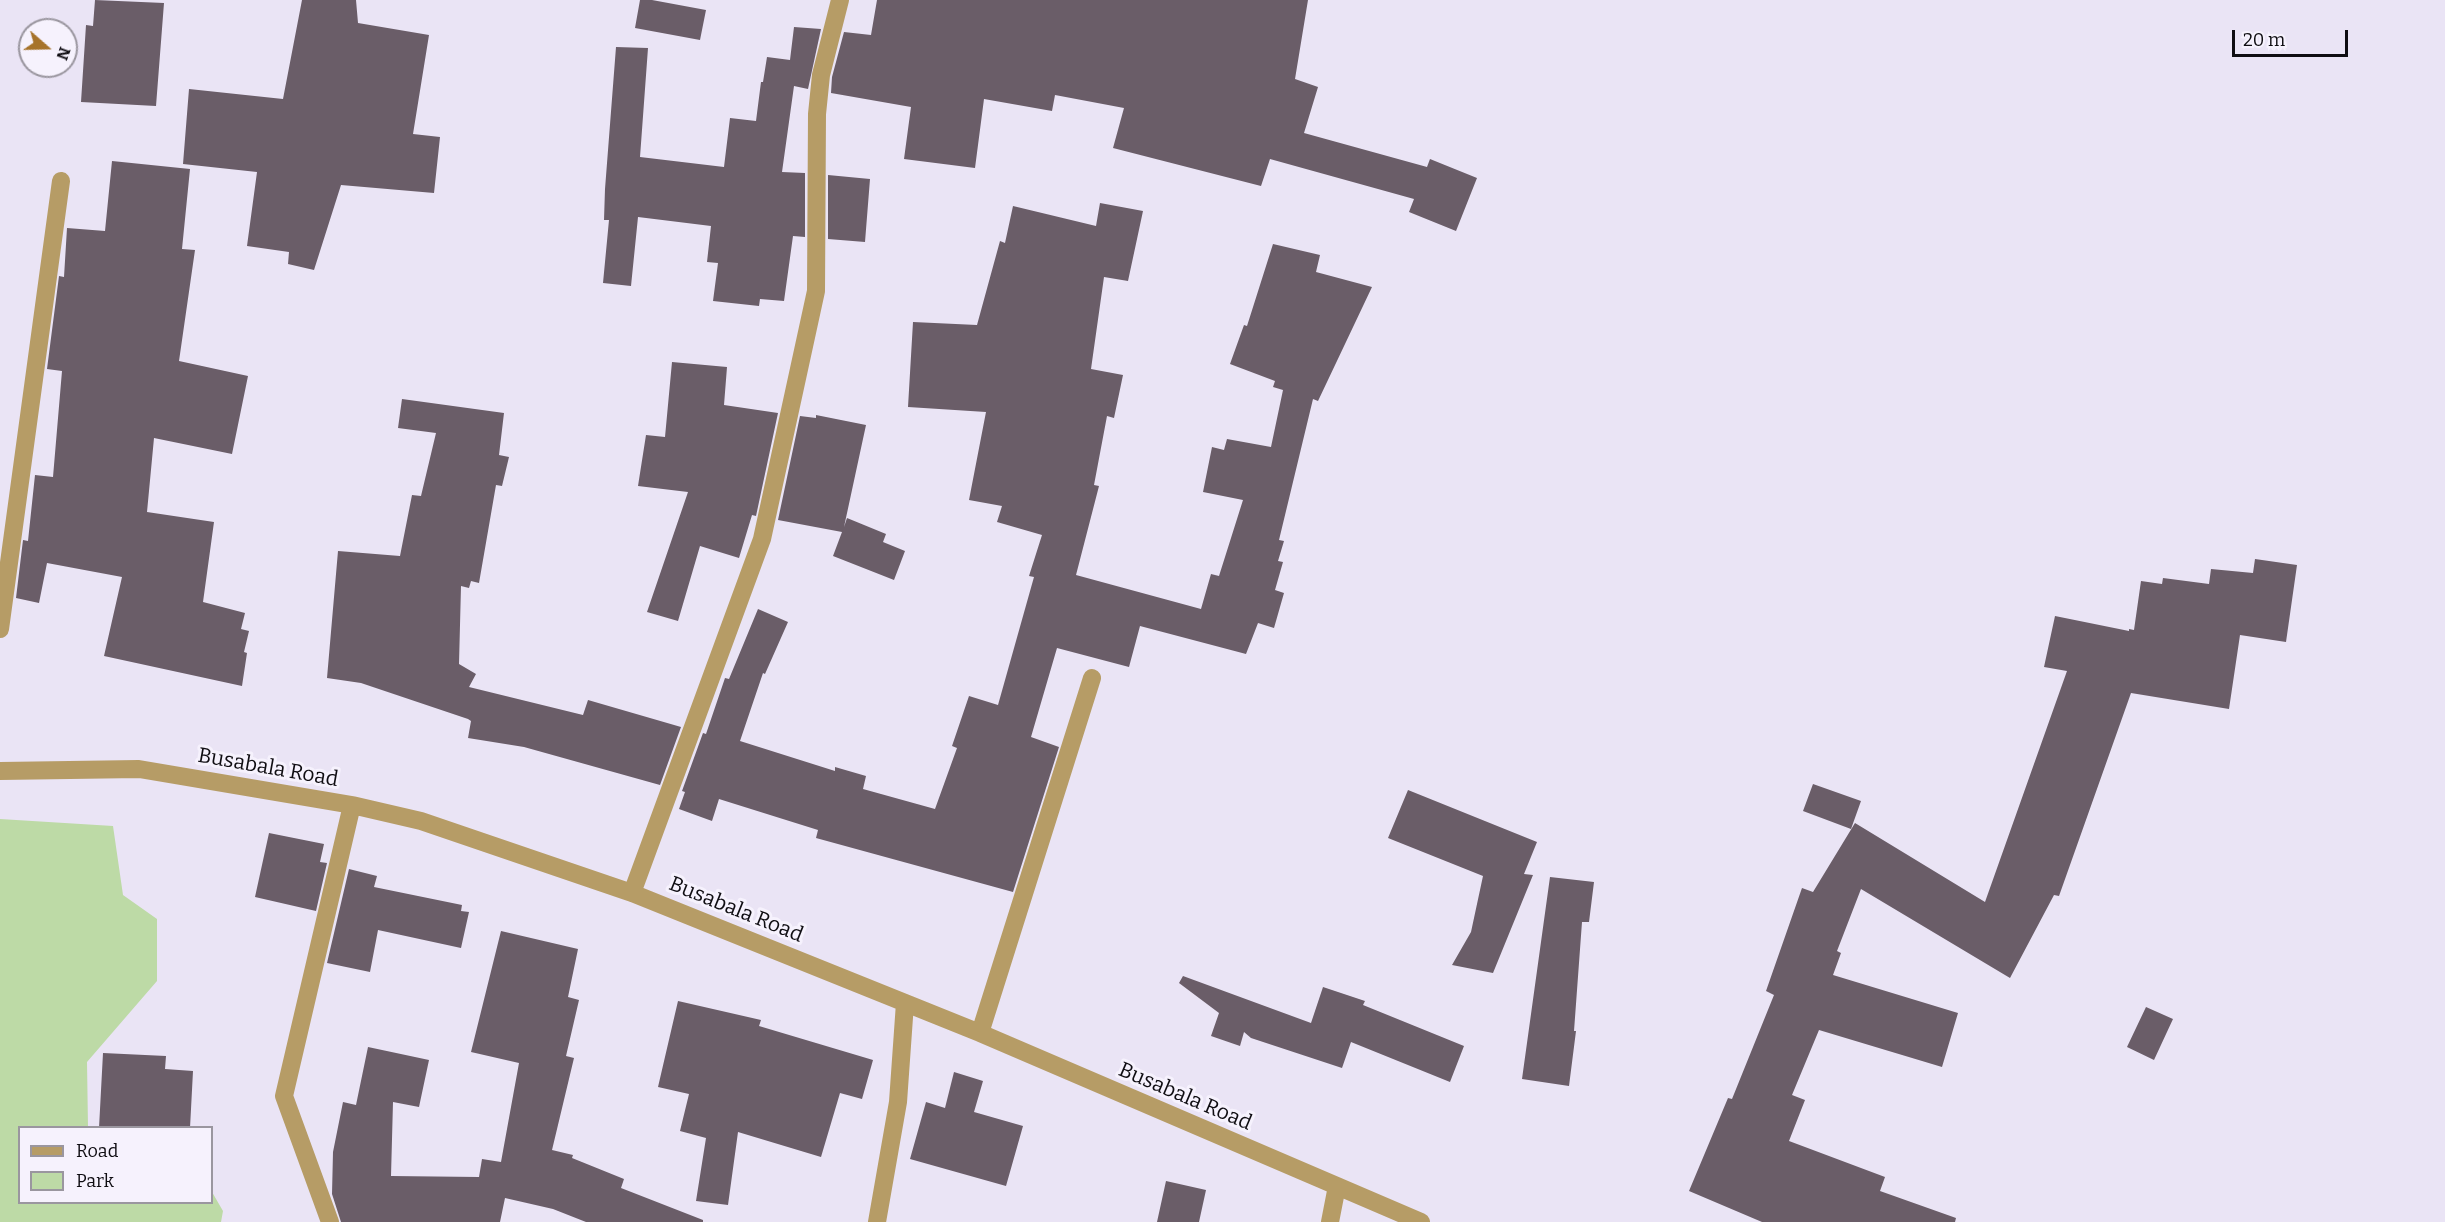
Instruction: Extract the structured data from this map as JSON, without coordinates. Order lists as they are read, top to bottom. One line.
{"streets":{"street":["Busabala Road"]},"legend":["Road","Park"],"scale_bar":"20 m","north":"right"}
